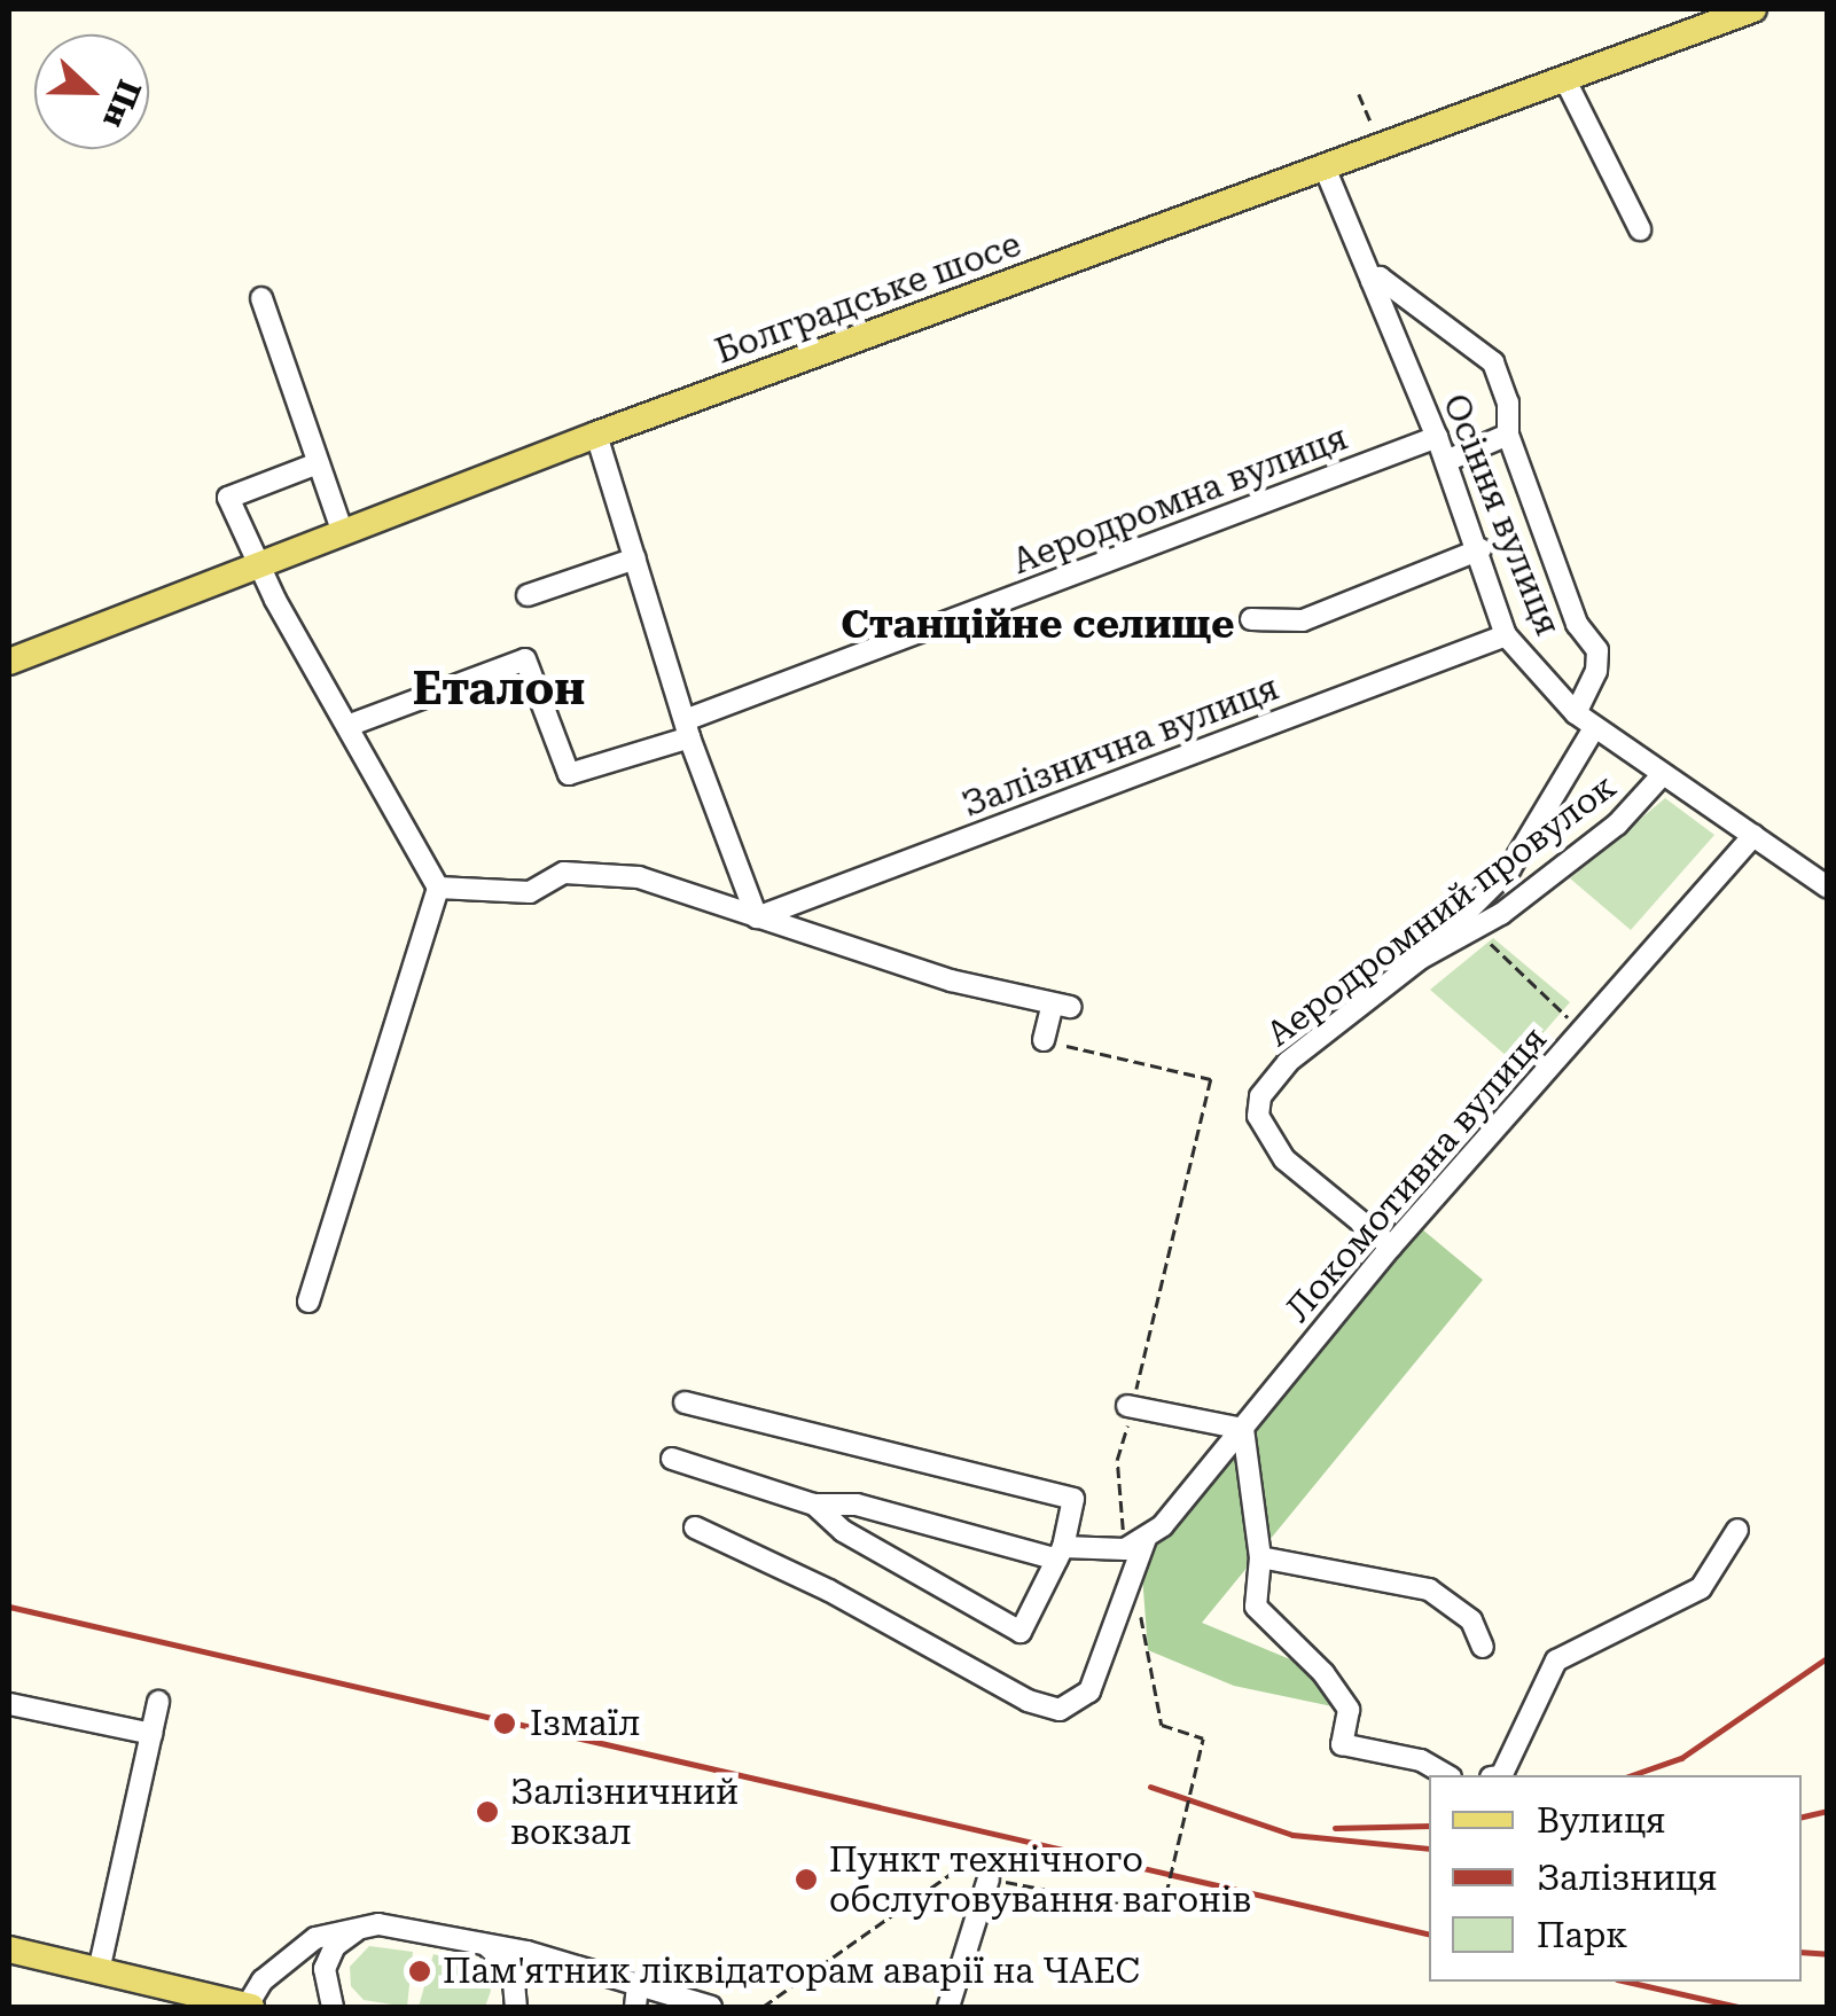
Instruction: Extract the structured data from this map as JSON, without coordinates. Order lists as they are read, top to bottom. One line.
{"streets":{"main road":["Болградське шосе"],"street":["Аеродромна вулиця","Осіння вулиця","Залізнична вулиця","Аеродромний провулок","Локомотивна вулиця"]},"crossings":[["Болградське шосе","Осіння вулиця"],["Аеродромна вулиця","Осіння вулиця"],["Осіння вулиця","Залізнична вулиця"],["Осіння вулиця","Аеродромний провулок"],["Осіння вулиця","Локомотивна вулиця"],["Аеродромний провулок","Локомотивна вулиця"]],"districts":["Станційне селище","Еталон"],"places":["Ізмаїл","Залізничний вокзал","Пункт технічного обслуговування вагонів","Пам'ятник ліквідаторам аварії на ЧАЕС"],"legend":["Вулиця","Залізниця","Парк"],"north":"right"}
